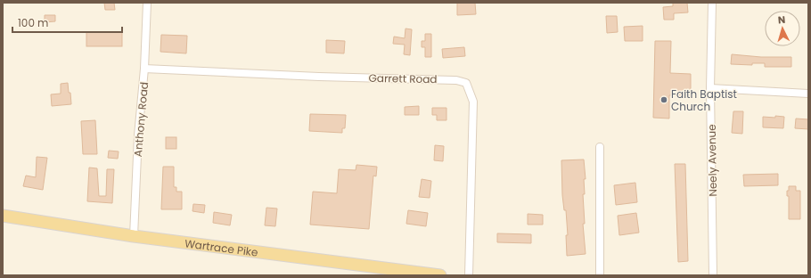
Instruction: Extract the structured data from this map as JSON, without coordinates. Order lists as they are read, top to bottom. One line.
{"streets":{"main road":["Wartrace Pike"],"street":["Garrett Road","Anthony Road","Neely Avenue"]},"crossings":[["Garrett Road","Anthony Road"],["Anthony Road","Wartrace Pike"]],"places":["Faith Baptist Church"],"scale_bar":"100 m","north":"top"}
